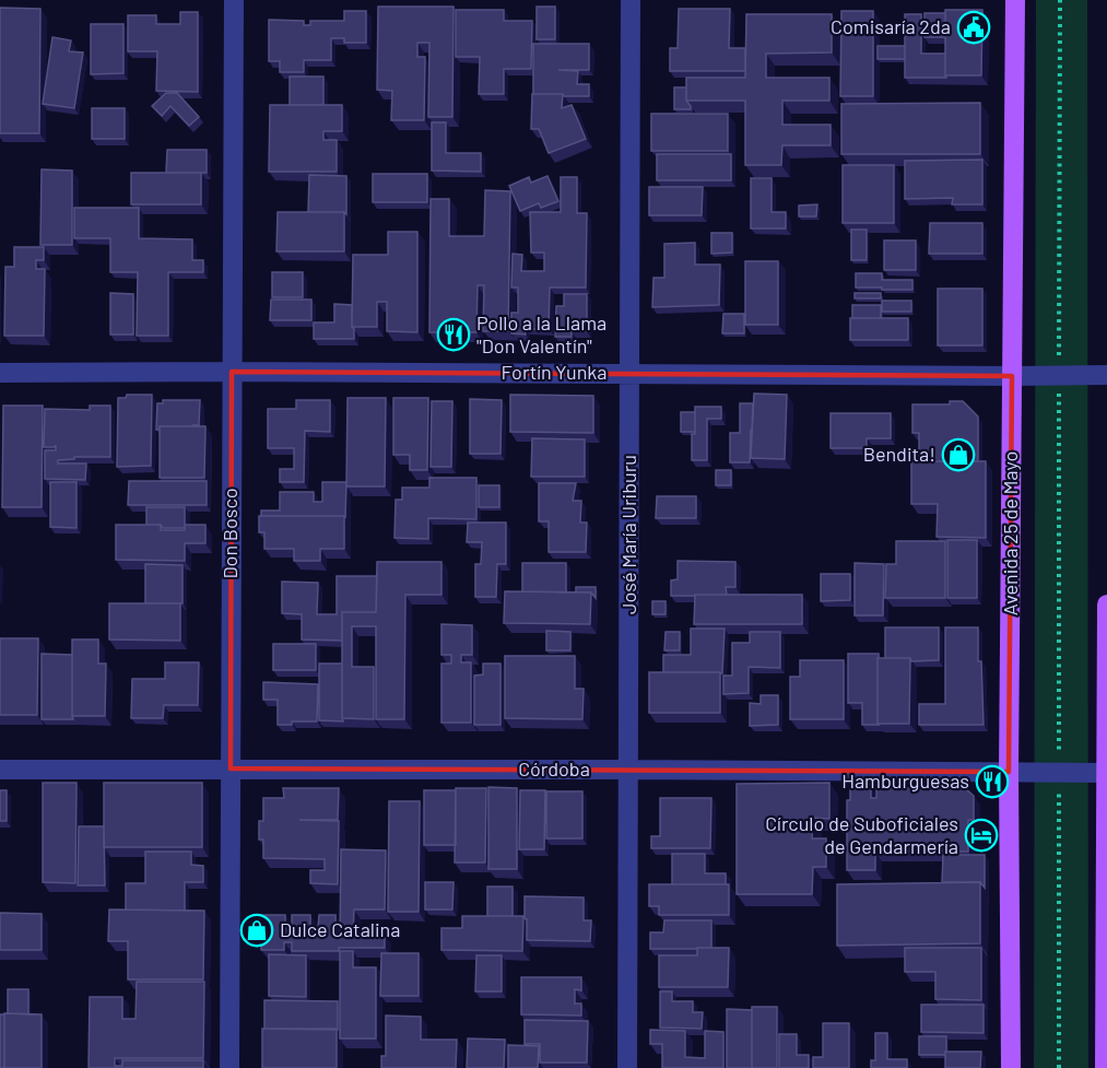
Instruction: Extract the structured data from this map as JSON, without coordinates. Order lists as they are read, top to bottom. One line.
{"streets":{"main road":["Avenida 25 de Mayo"],"street":["Fortín Yunka","Don Bosco","José María Uriburu","Córdoba"]},"crossings":[["Fortín Yunka","Don Bosco"],["Fortín Yunka","Avenida 25 de Mayo"],["Fortín Yunka","José María Uriburu"],["Don Bosco","Córdoba"],["Avenida 25 de Mayo","Córdoba"],["José María Uriburu","Córdoba"]],"places":{"public building":["Comisaría 2da"],"restaurant":["Pollo a la Llama \"Don Valentín\"","Hamburguesas"],"shop":["Bendita!","Dulce Catalina"],"hotel":["Círculo de Suboficiales de Gendarmería"]}}
